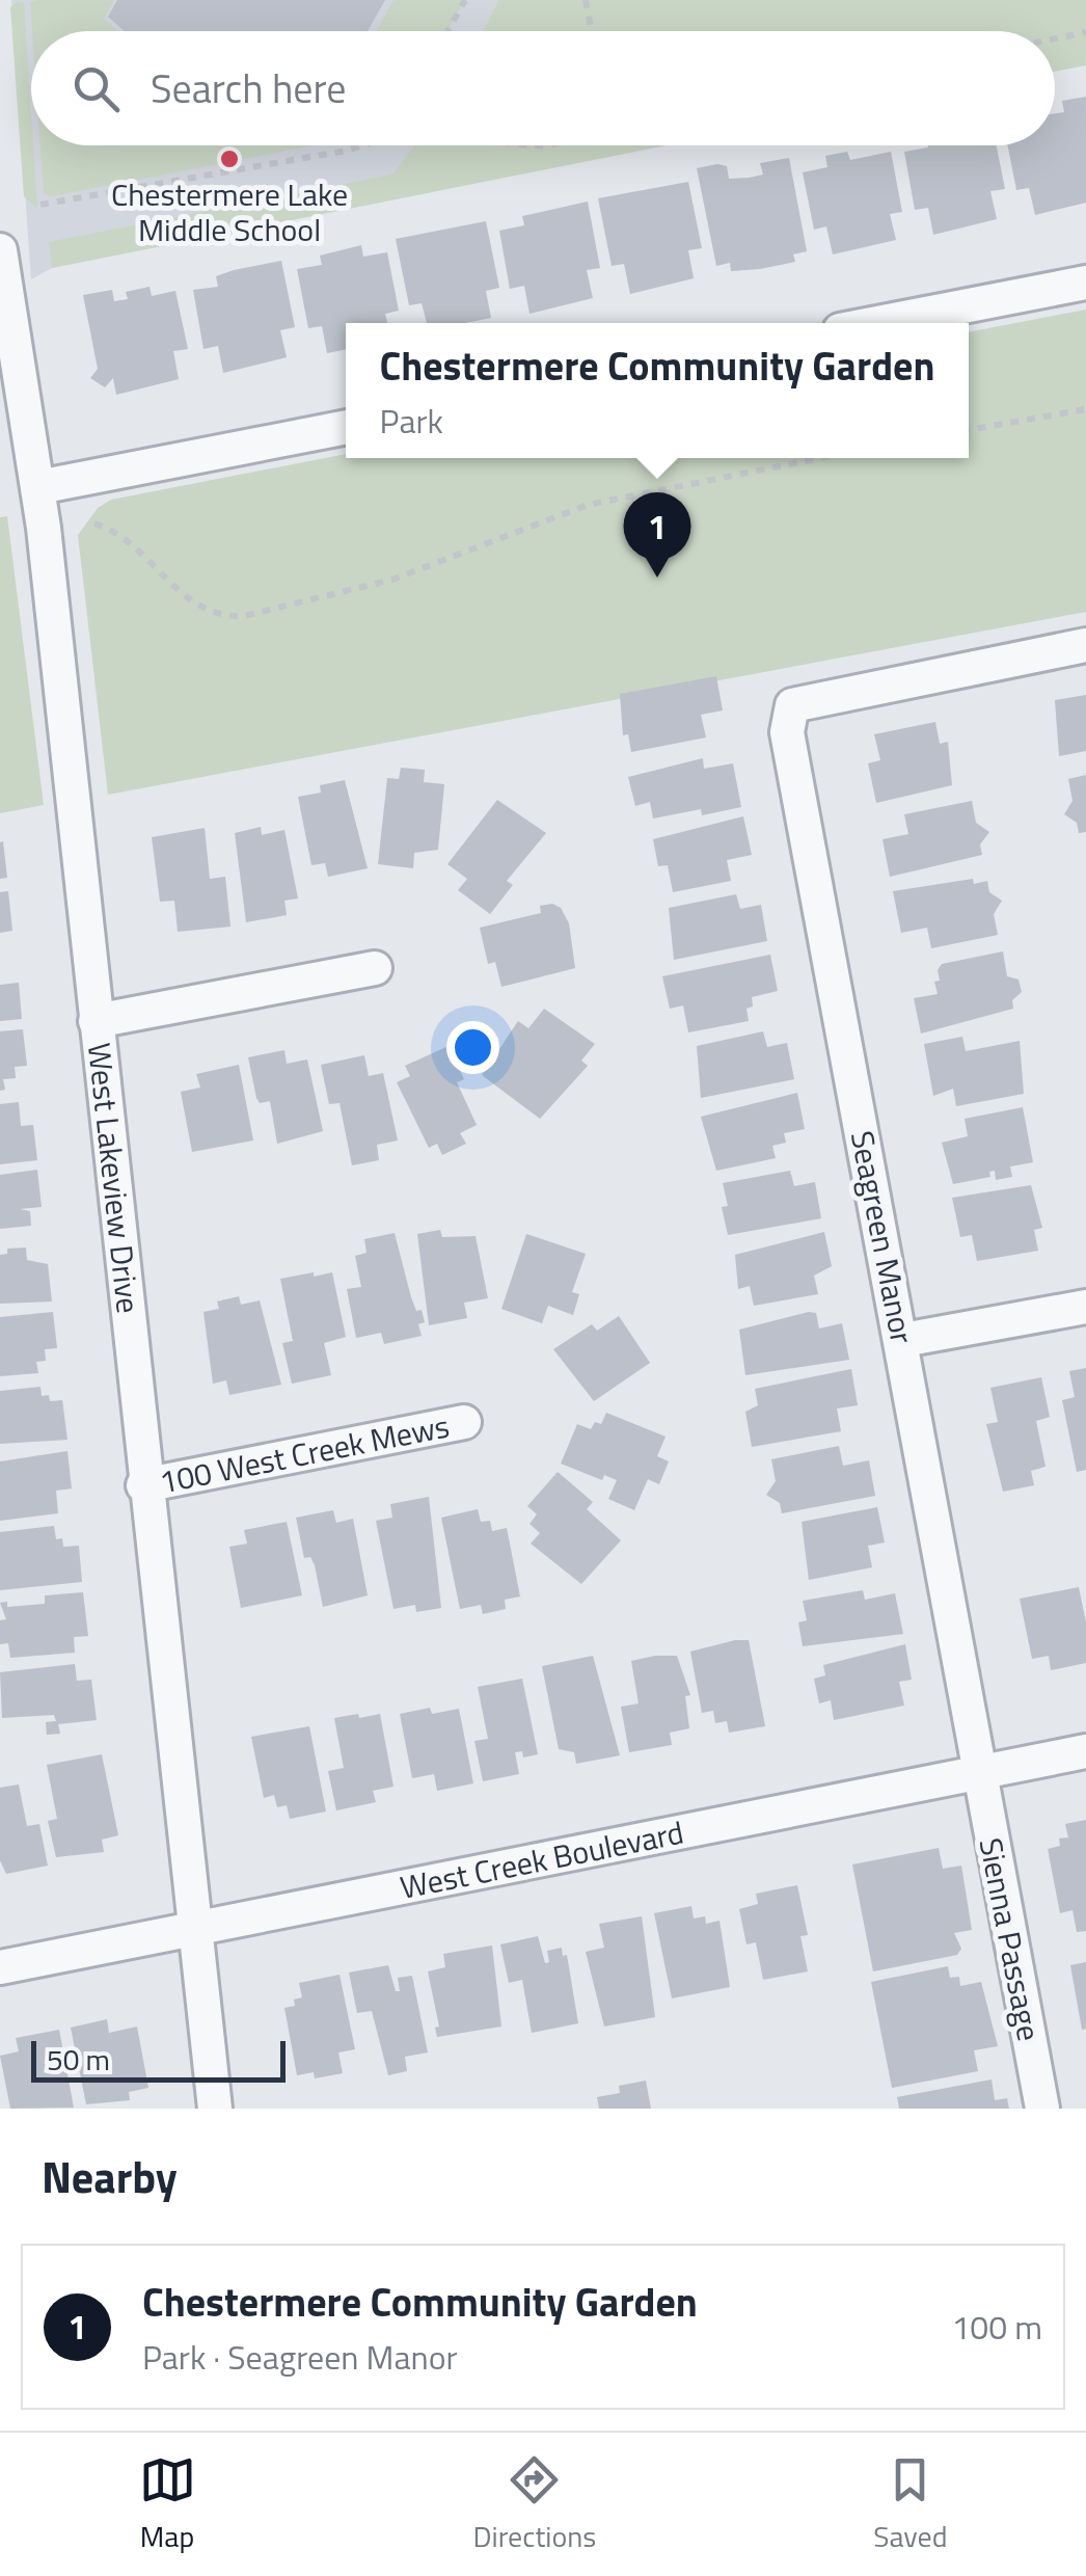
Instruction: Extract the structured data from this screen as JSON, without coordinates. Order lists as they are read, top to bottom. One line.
{"streets":{"street":["West Lakeview Drive","Seagreen Manor","100 West Creek Mews","West Creek Boulevard","Sienna Passage"]},"crossings":[["West Lakeview Drive","100 West Creek Mews"],["West Lakeview Drive","West Creek Boulevard"],["Seagreen Manor","West Creek Boulevard"],["Seagreen Manor","Sienna Passage"],["West Creek Boulevard","Sienna Passage"]],"places":["Chestermere Lake Middle School"],"scale_bar":"50 m","page":{"search":"Search here","popup":["Chestermere Community Garden","Park"],"pins":"1","scale":"50 m","heading":"Nearby","list":[{"mark":"1","name":"Chestermere Community Garden","note":"Park · Seagreen Manor","value":"100 m"}],"nav":["Map","Directions","Saved"]}}
